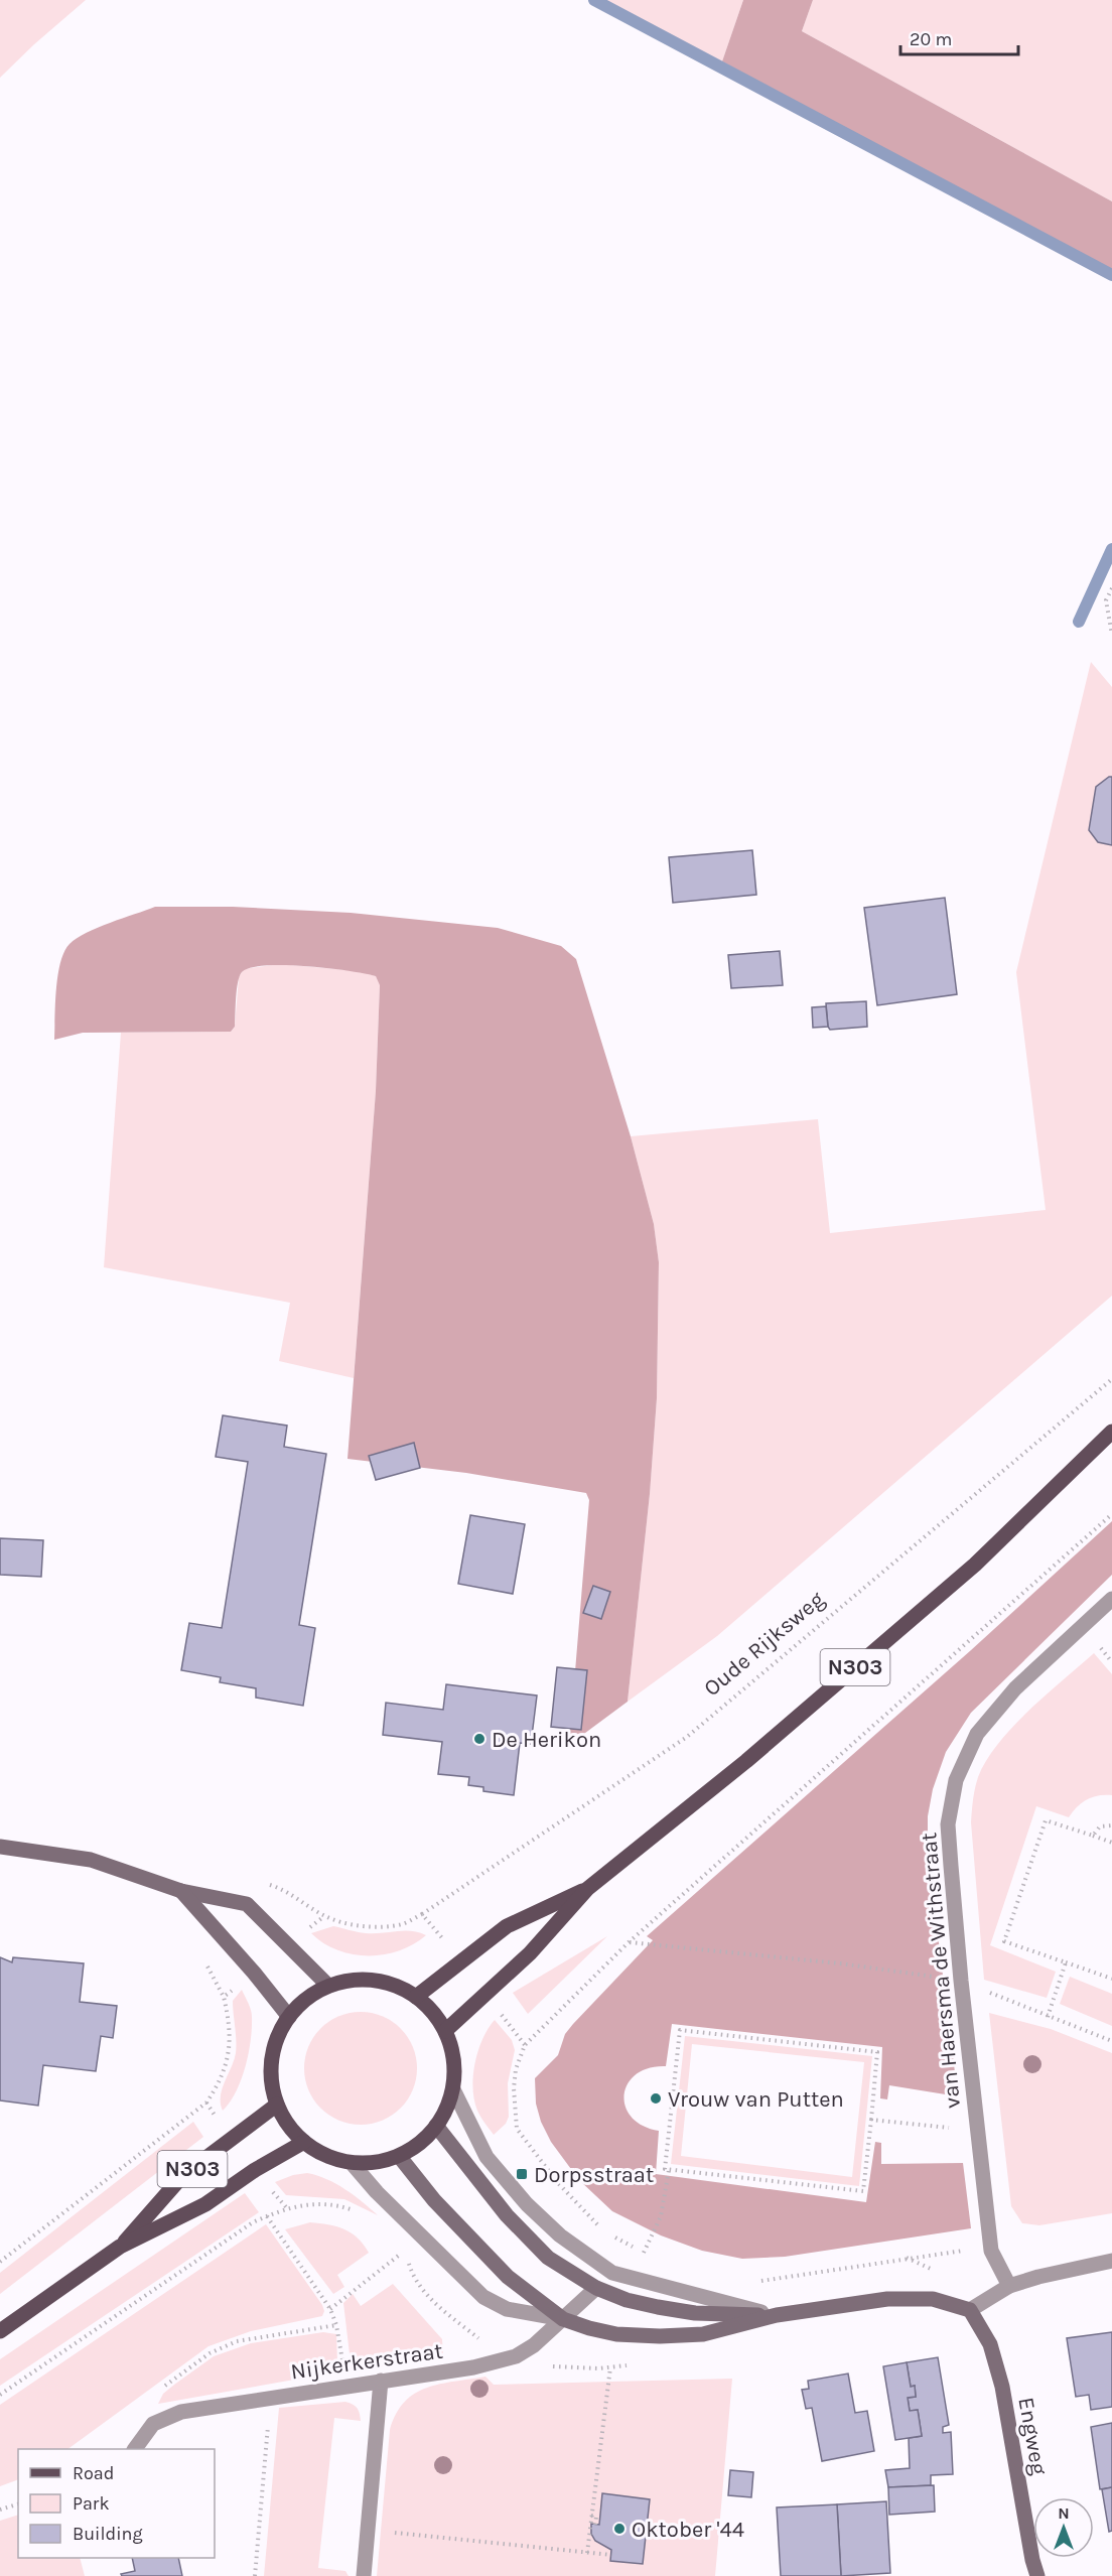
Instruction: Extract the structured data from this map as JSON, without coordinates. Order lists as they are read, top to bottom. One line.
{"streets":{"main road":["N303"],"street":["van Haersma de Withstraat","Nijkerkerstraat","Engweg"],"path":["Oude Rijksweg"]},"places":{"other":["De Herikon","Vrouw van Putten","Oktober '44"],"transit":["Dorpsstraat"]},"legend":["Road","Park","Building"],"scale_bar":"20 m","north":"top"}
